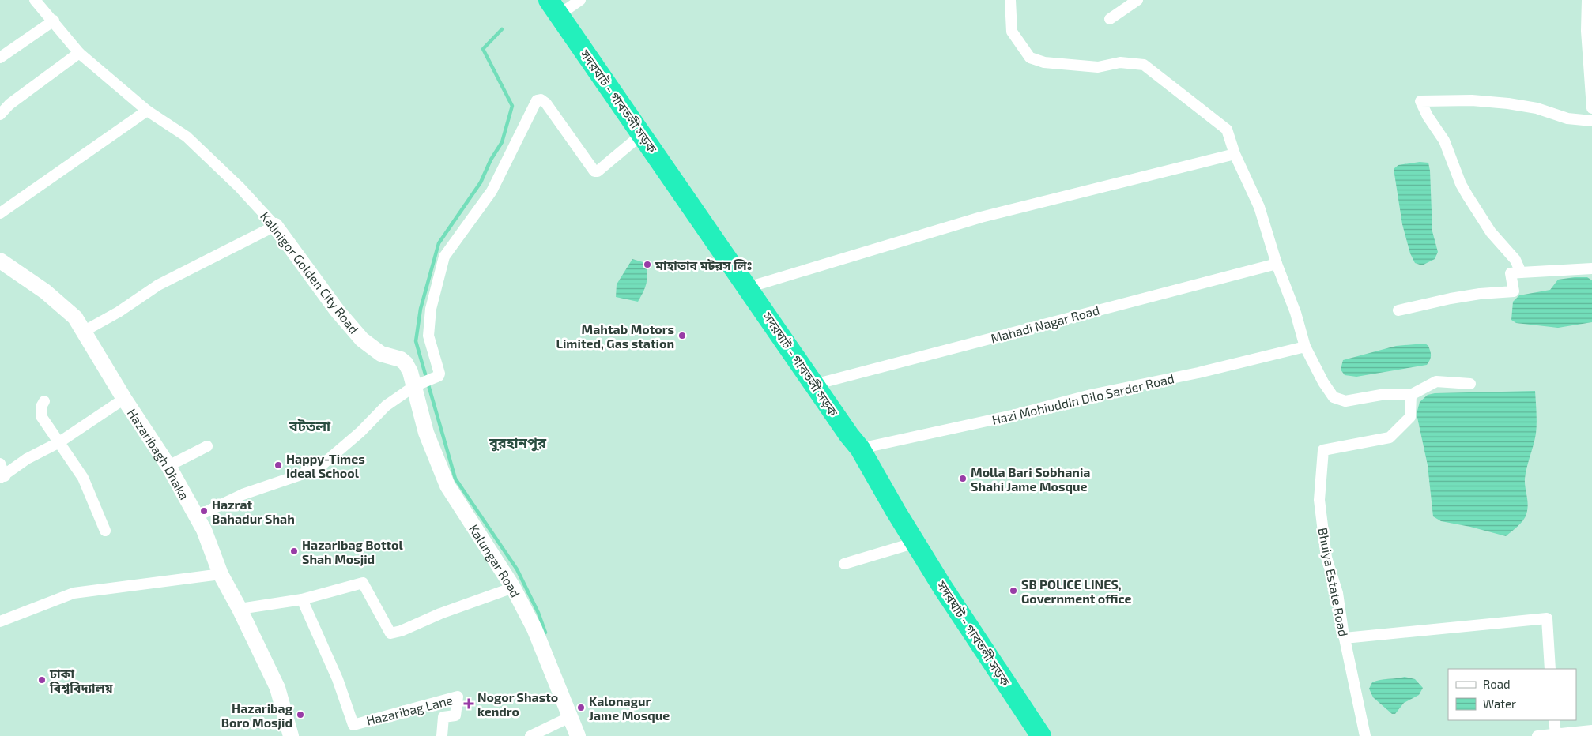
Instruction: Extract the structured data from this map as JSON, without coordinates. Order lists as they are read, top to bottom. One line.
{"streets":{"highway":["সদরঘাট - গাবতলী সড়ক"],"street":["Kalinigor Golden City Road","Mahadi Nagar Road","Hazi Mohiuddin Dilo Sarder Road","Hazaribagh Dhaka","Kalungar Road","Bhuiya Estate Road","Hazaribag Lane"]},"crossings":[["সদরঘাট - গাবতলী সড়ক","Mahadi Nagar Road"],["সদরঘাট - গাবতলী সড়ক","Hazi Mohiuddin Dilo Sarder Road"],["Kalinigor Golden City Road","Kalungar Road"]],"districts":["বটতলা","বুরহানপুর"],"places":{"other":["মাহাতাব মটরস লিঃ","Mahtab Motors Limited, Gas station","Happy-Times Ideal School","Molla Bari Sobhania Shahi Jame Mosque","Hazrat Bahadur Shah","Hazaribag Bottol Shah Mosjid","SB POLICE LINES, Government office","ঢাকা বিশ্ববিদ্যালয়","Kalonagur Jame Mosque","Hazaribag Boro Mosjid"],"health":["Nogor Shasto kendro"]},"legend":["Road","Water"]}
